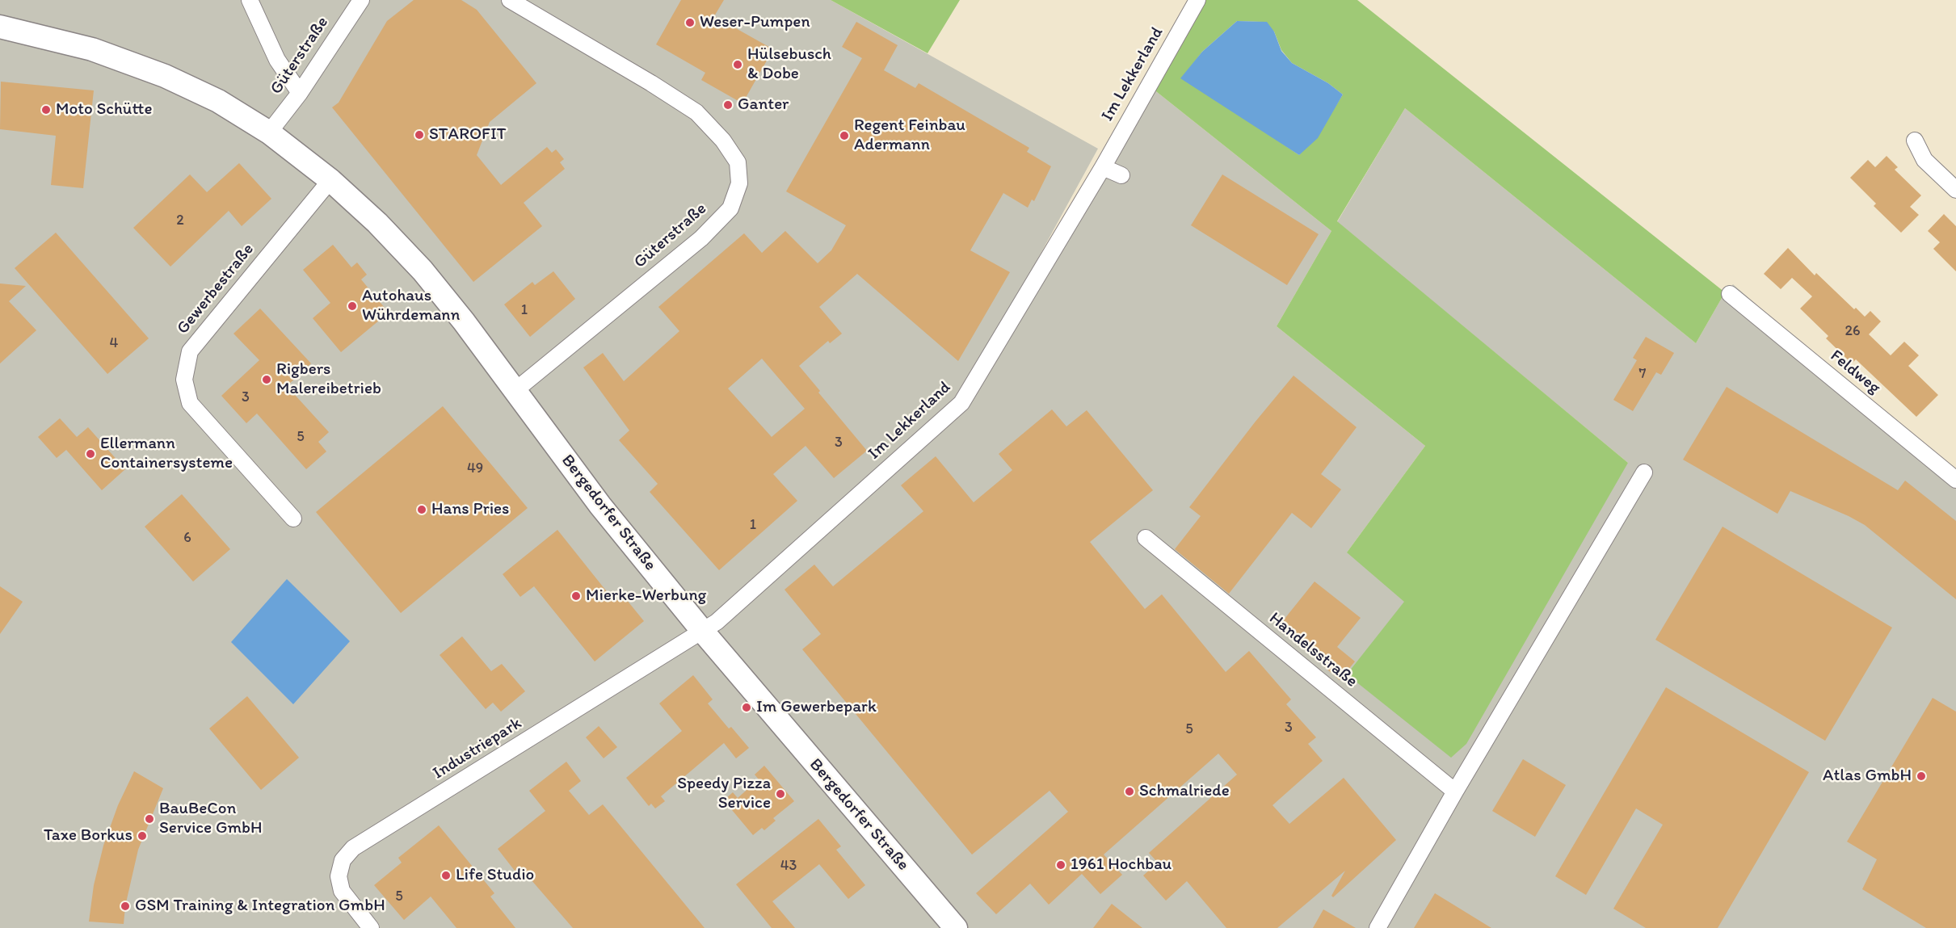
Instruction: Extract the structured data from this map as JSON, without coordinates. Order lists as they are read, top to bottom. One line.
{"streets":{"street":["Güterstraße","Im Lekkerland","Gewerbestraße","Feldweg","Bergedorfer Straße","Handelsstraße","Industriepark"]},"crossings":[["Güterstraße","Bergedorfer Straße"],["Im Lekkerland","Bergedorfer Straße"],["Im Lekkerland","Industriepark"],["Gewerbestraße","Bergedorfer Straße"],["Bergedorfer Straße","Industriepark"]],"places":["Weser-Pumpen","Hülsebusch & Dobe","Ganter","Moto Schütte","STAROFIT","Regent Feinbau Adermann","Autohaus Wührdemann","Rigbers Malereibetrieb","Ellermann Containersysteme","Hans Pries","Mierke-Werbung","Im Gewerbepark","Atlas GmbH","Schmalriede","Speedy Pizza Service","BauBeCon Service GmbH","Taxe Borkus","1961 Hochbau","Life Studio","GSM Training & Integration GmbH"],"house_numbers":["2","1","26","4","7","3","5","3","49","1","6","3","5","43","5"]}
